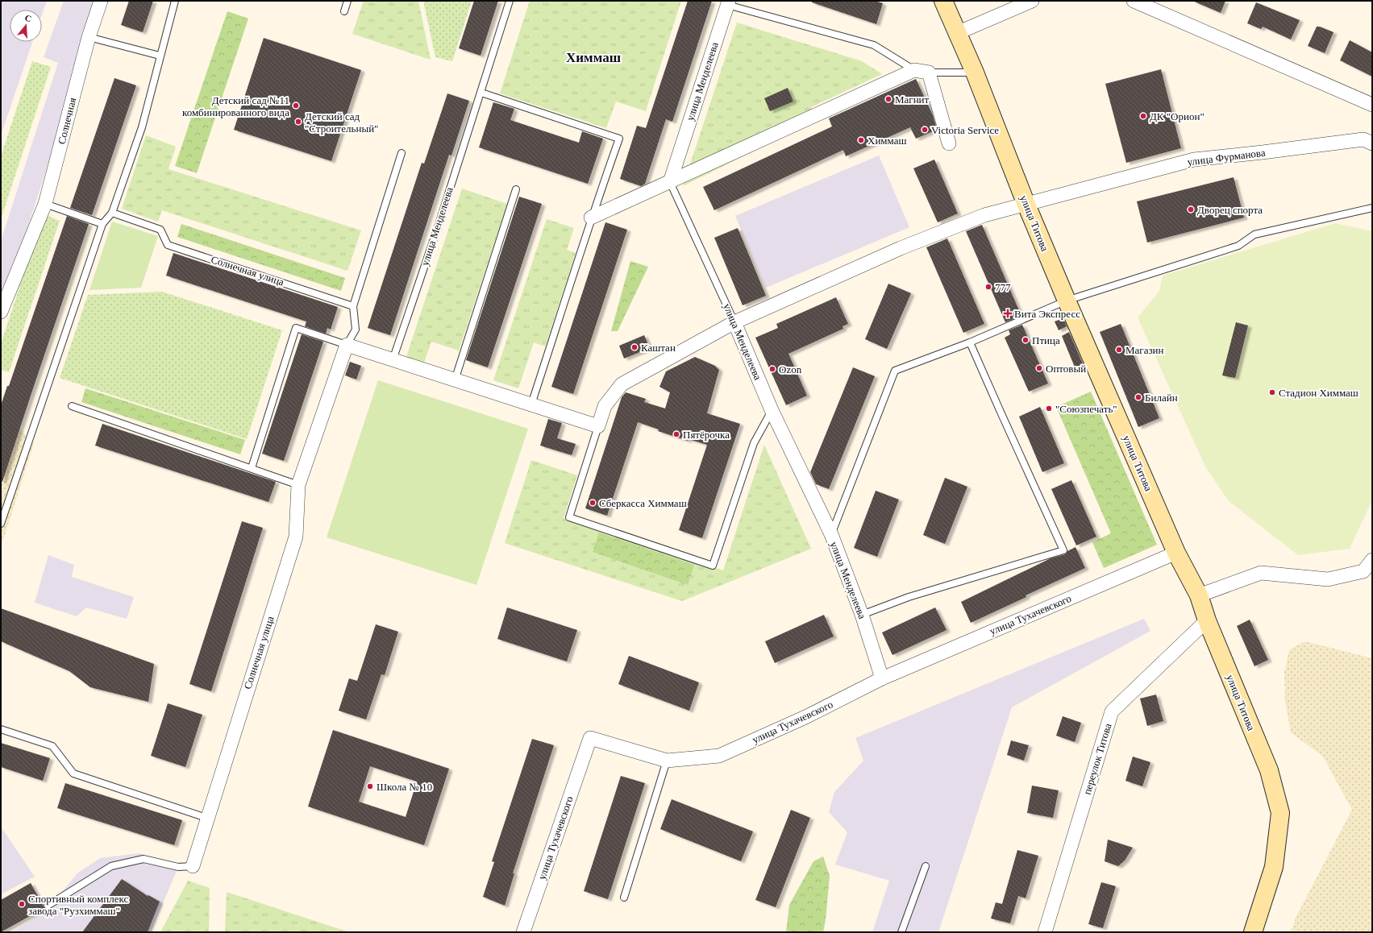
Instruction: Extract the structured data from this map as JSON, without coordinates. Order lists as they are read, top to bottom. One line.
{"streets":{"street":["улица Менделеева","Солнечная","улица Фурманова","улица Титова","Солнечная улица","улица Тухачевского","переулок Титова"]},"crossings":[["улица Менделеева","улица Фурманова"],["улица Менделеева","улица Тухачевского"],["улица Фурманова","улица Титова"],["улица Титова","улица Тухачевского"],["улица Титова","переулок Титова"]],"districts":["Химмаш"],"places":{"other":["Магнит","Детский сад №11 комбинированного вида","ДК \"Орион\"","Детский сад \"Строительный\"","Victoria Service","Химмаш","Дворец спорта","777","Птица","Каштан","Магазин","Оптовый","Ozon","Стадион Химмаш","Билайн","\"Союзпечать\"","Пятёрочка","Сберкасса Химмаш","Школа № 10","Спортивный комплекс завода \"Рузхиммаш\""],"health":["Вита Экспресс"]},"north":"top"}
